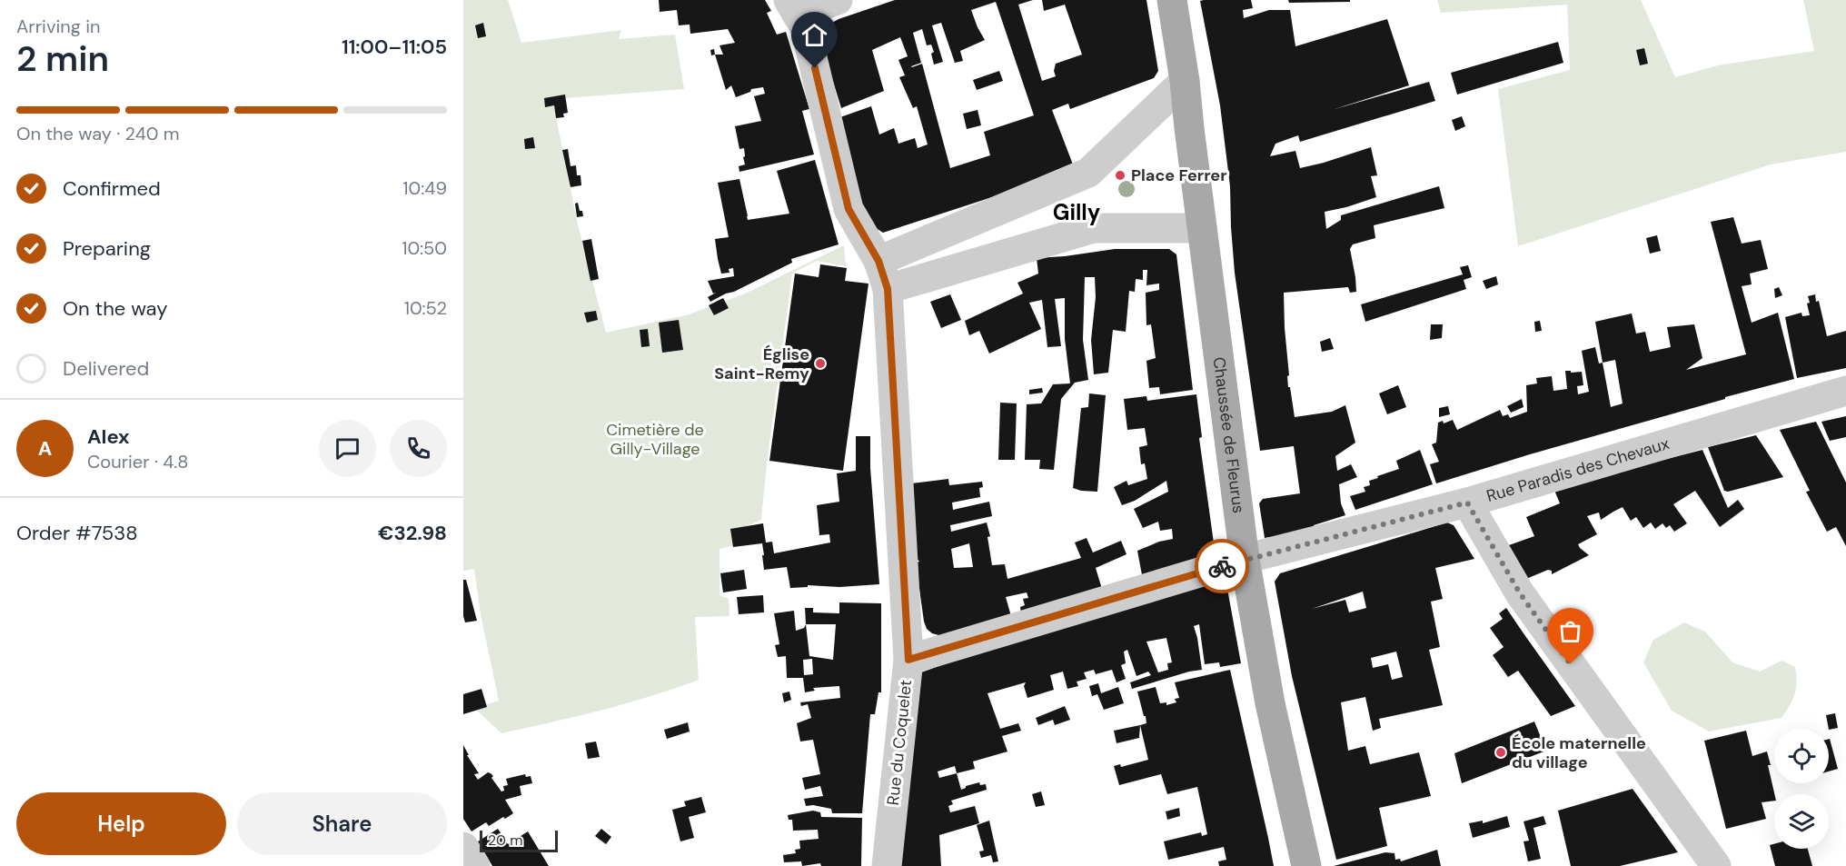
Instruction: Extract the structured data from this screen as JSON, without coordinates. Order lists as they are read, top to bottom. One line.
{"streets":{"main road":["Chaussée de Fleurus"],"street":["Rue Paradis des Chevaux","Rue du Coquelet"]},"crossings":[["Chaussée de Fleurus","Rue Paradis des Chevaux"],["Rue Paradis des Chevaux","Rue du Coquelet"]],"districts":["Gilly"],"parks":["Cimetière de Gilly-Village"],"places":["Place Ferrer","Église Saint-Remy","École maternelle du village"],"scale_bar":"20 m","page":{"heading":["2 min","Arriving in","11:00–11:05"],"panel":["Alex","Courier · 4.8","Order #7538","€32.98"],"bar":"On the way · 240 m","list":[["Confirmed","10:49"],["Preparing","10:50"],["On the way","10:52"],"Delivered"],"round":"A","buttons":["Help","Share"],"scale":"20 m"}}
